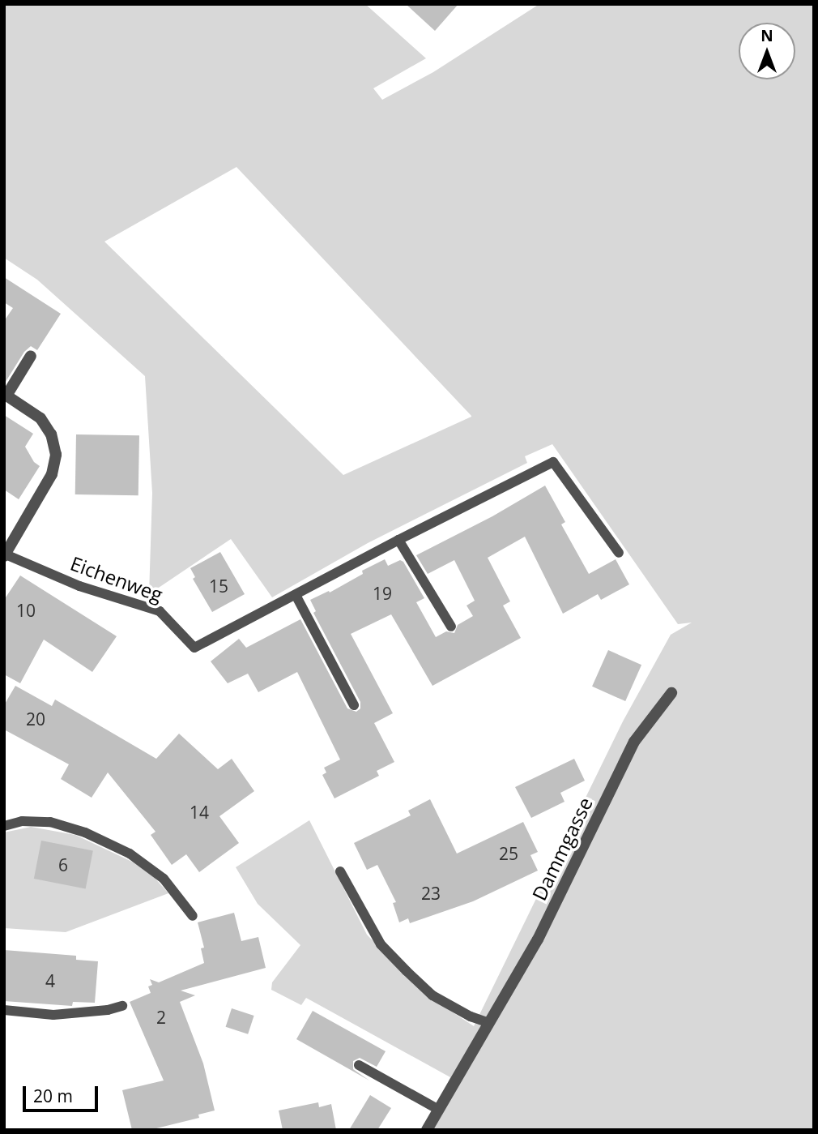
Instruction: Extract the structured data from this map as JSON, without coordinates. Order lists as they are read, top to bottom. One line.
{"streets":{"street":["Eichenweg","Dammgasse"]},"house_numbers":["15","19","10","20","14","25","6","23","4","2"],"scale_bar":"20 m","north":"top"}
